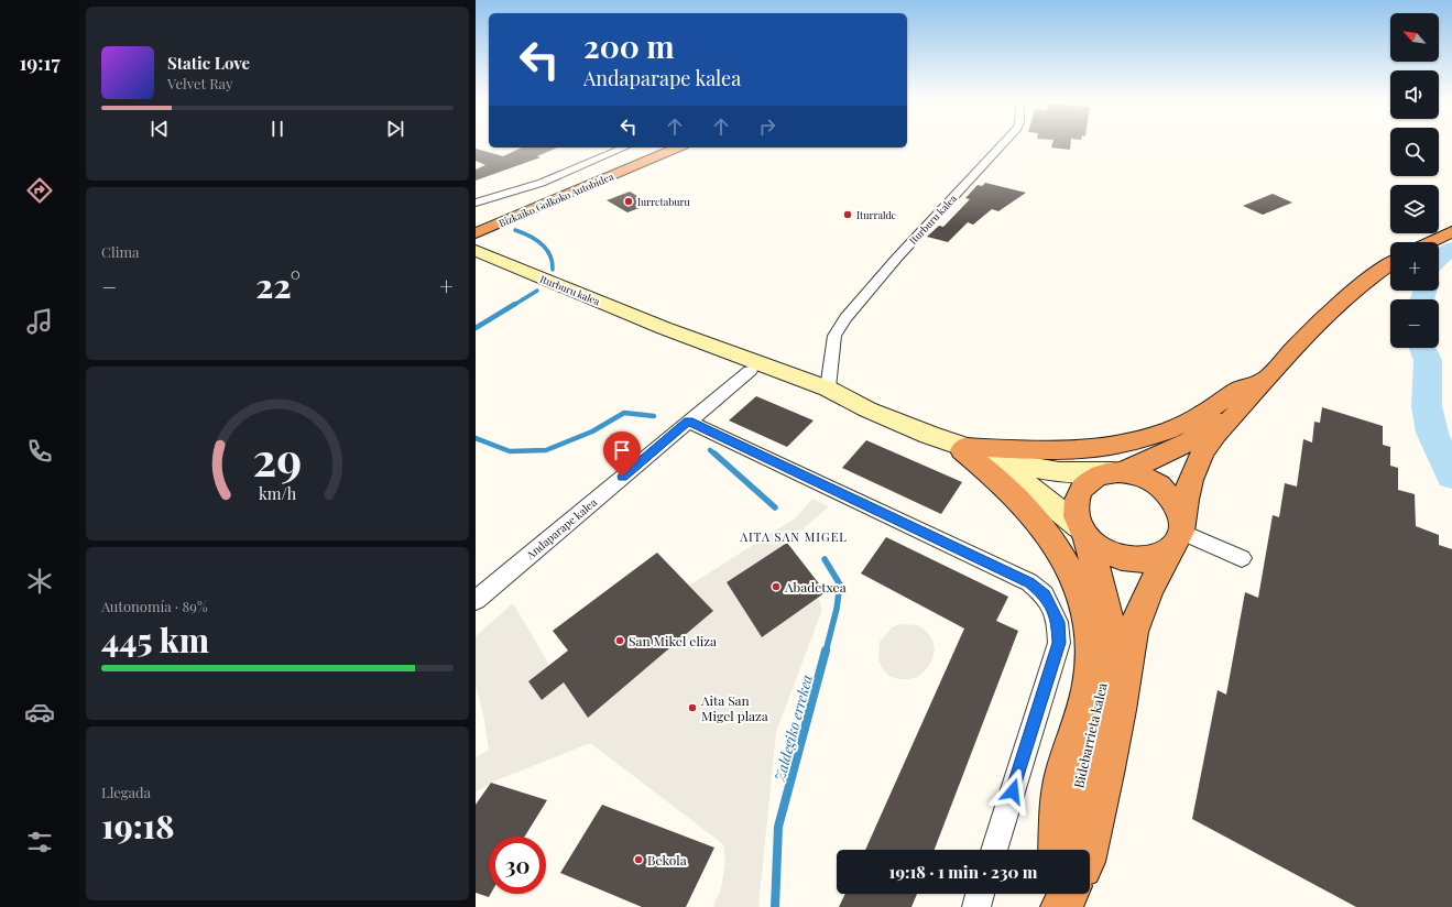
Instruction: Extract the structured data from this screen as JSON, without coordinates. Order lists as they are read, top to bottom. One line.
{"streets":{"highway":["Bizkaiko Golkoko Autobidea","Bidebarrieta kalea"],"street":["Iturburu kalea","Andaparape kalea"]},"districts":["AITA SAN MIGEL"],"water":["Zaldegiko errekea"],"places":["Iurretaburu","Iturralde","Abadetxea","San Mikel eliza","Aita San Migel plaza","Bekola"],"north":"top left","page":{"tabs":"19:17","map_buttons":["+","−"],"turn":["200 m","Andaparape kalea"],"song":["Static Love","Velvet Ray"],"tile":["Clima",["Autonomía · 89%","445 km"],["Llegada","19:18"]],"heat":["−","22°","+"],"limit":"30","trip":"19:18 · 1 min · 230 m","gauge":["29","km/h"]}}
